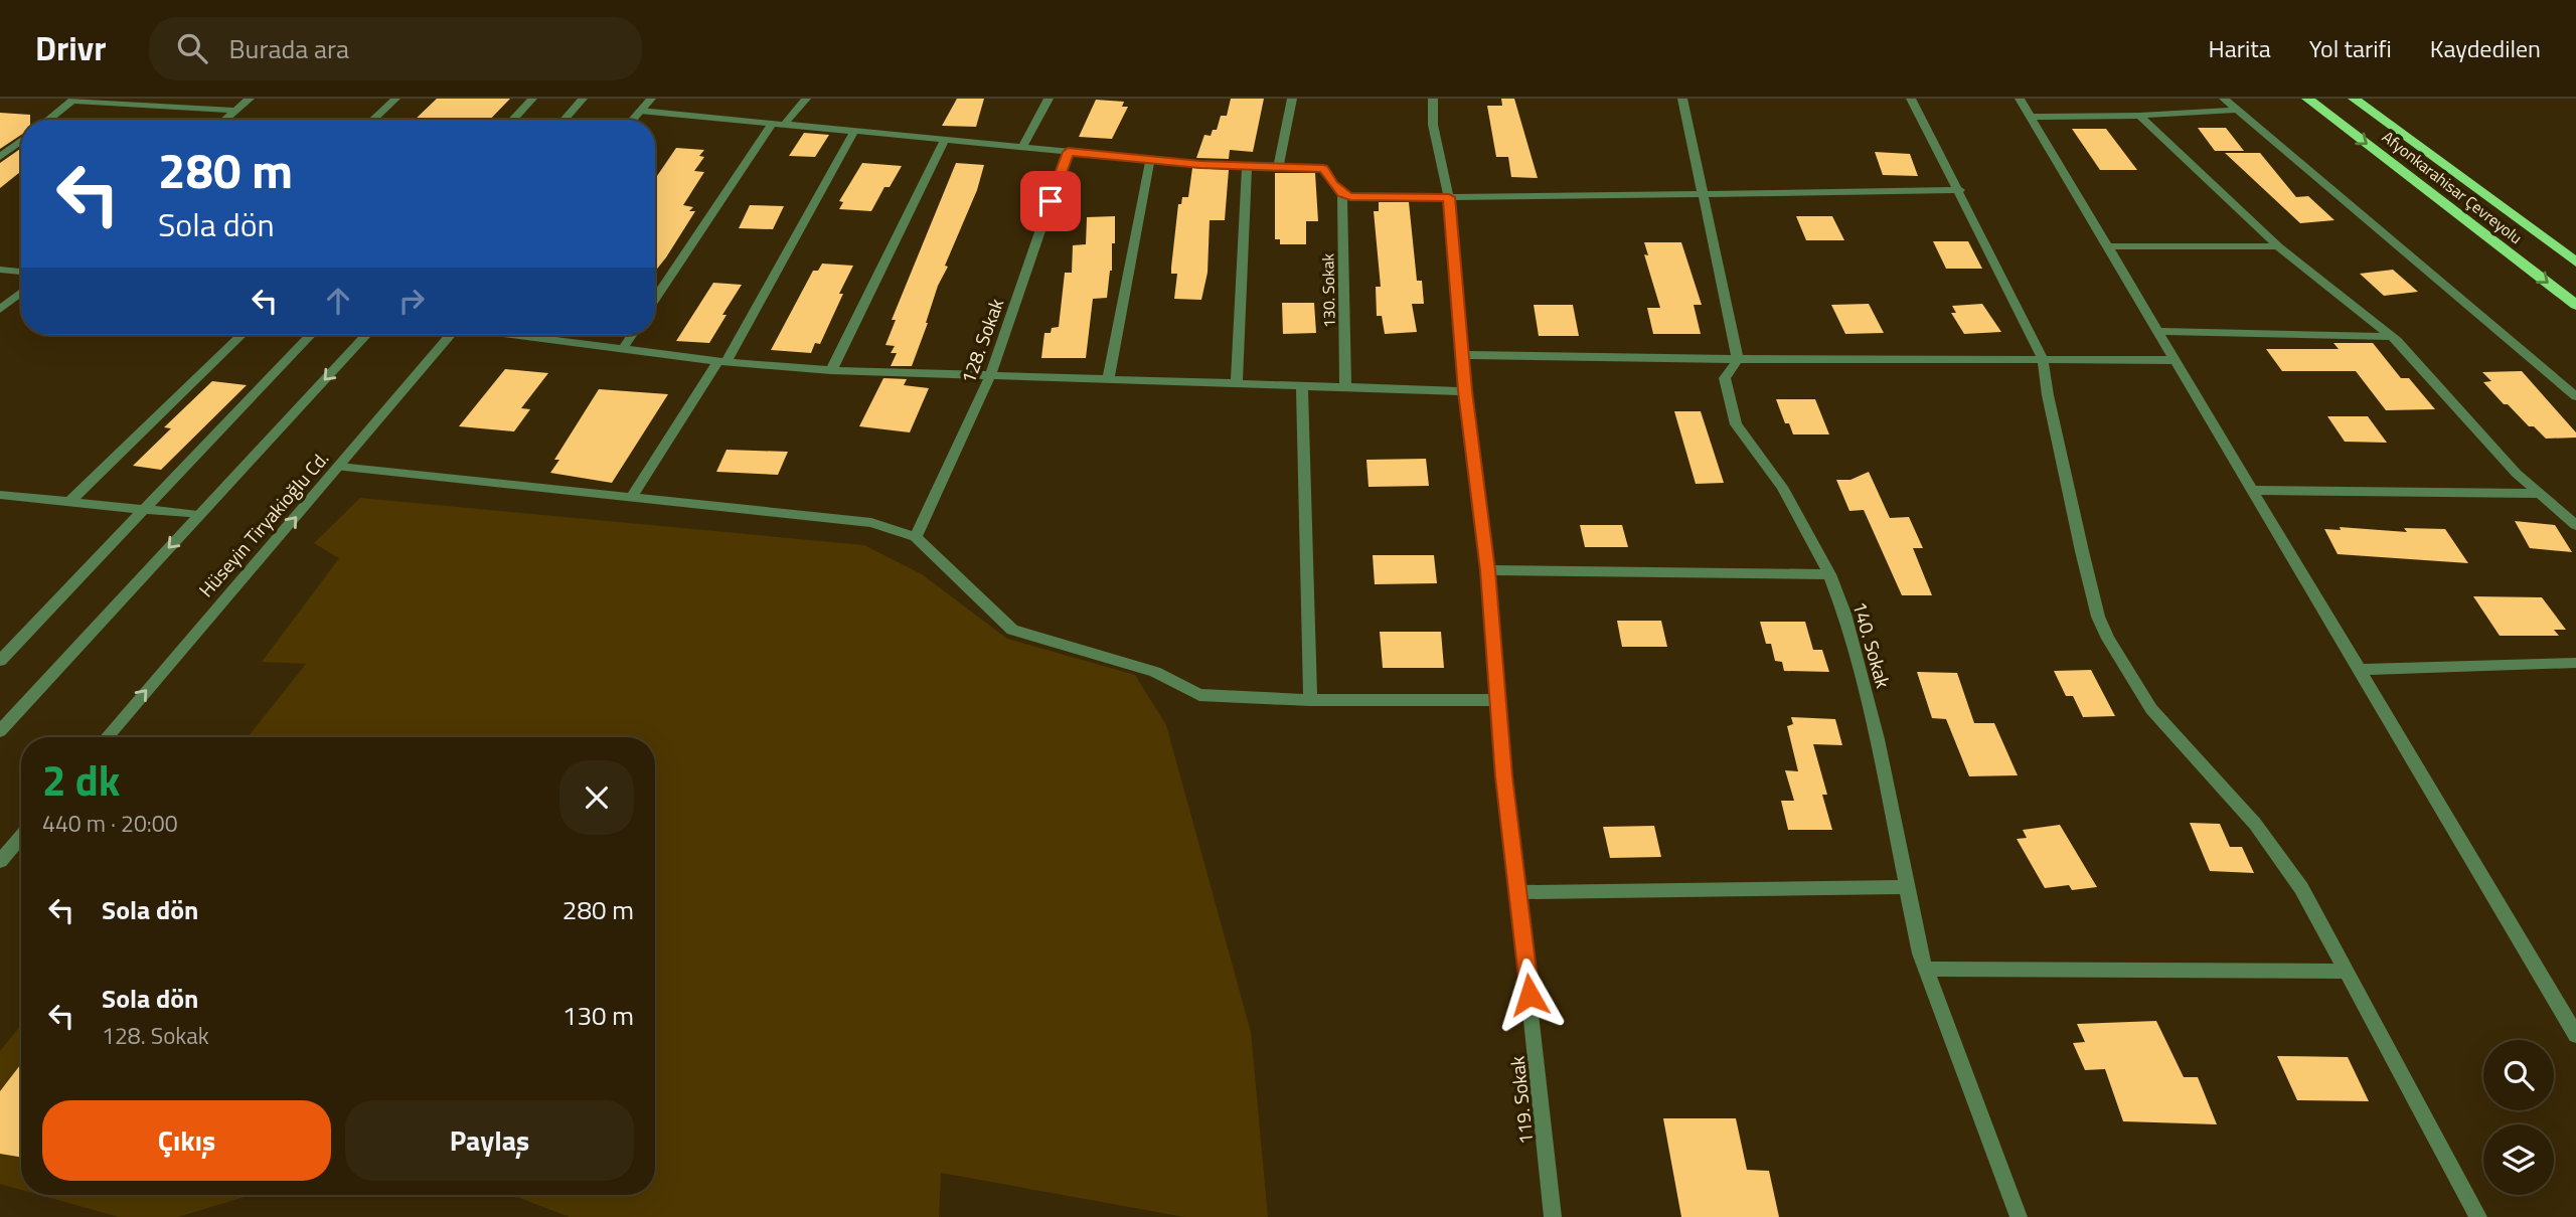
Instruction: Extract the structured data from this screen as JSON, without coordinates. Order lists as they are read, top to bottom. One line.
{"streets":{"highway":["Afyonkarahisar Çevreyolu"],"street":["130. Sokak","128. Sokak","Hüseyin Tiryakioğlu Cd.","140. Sokak","119. Sokak"]},"page":{"header":"Drivr","search":"Burada ara","nav":["Harita","Yol tarifi","Kaydedilen"],"turn":["280 m","Sola dön"],"heading":["2 dk","440 m · 20:00"],"list":[{"name":"Sola dön","value":"280 m"},{"name":"Sola dön","note":"128. Sokak","value":"130 m"}],"buttons":["Çıkış","Paylaş"]}}
